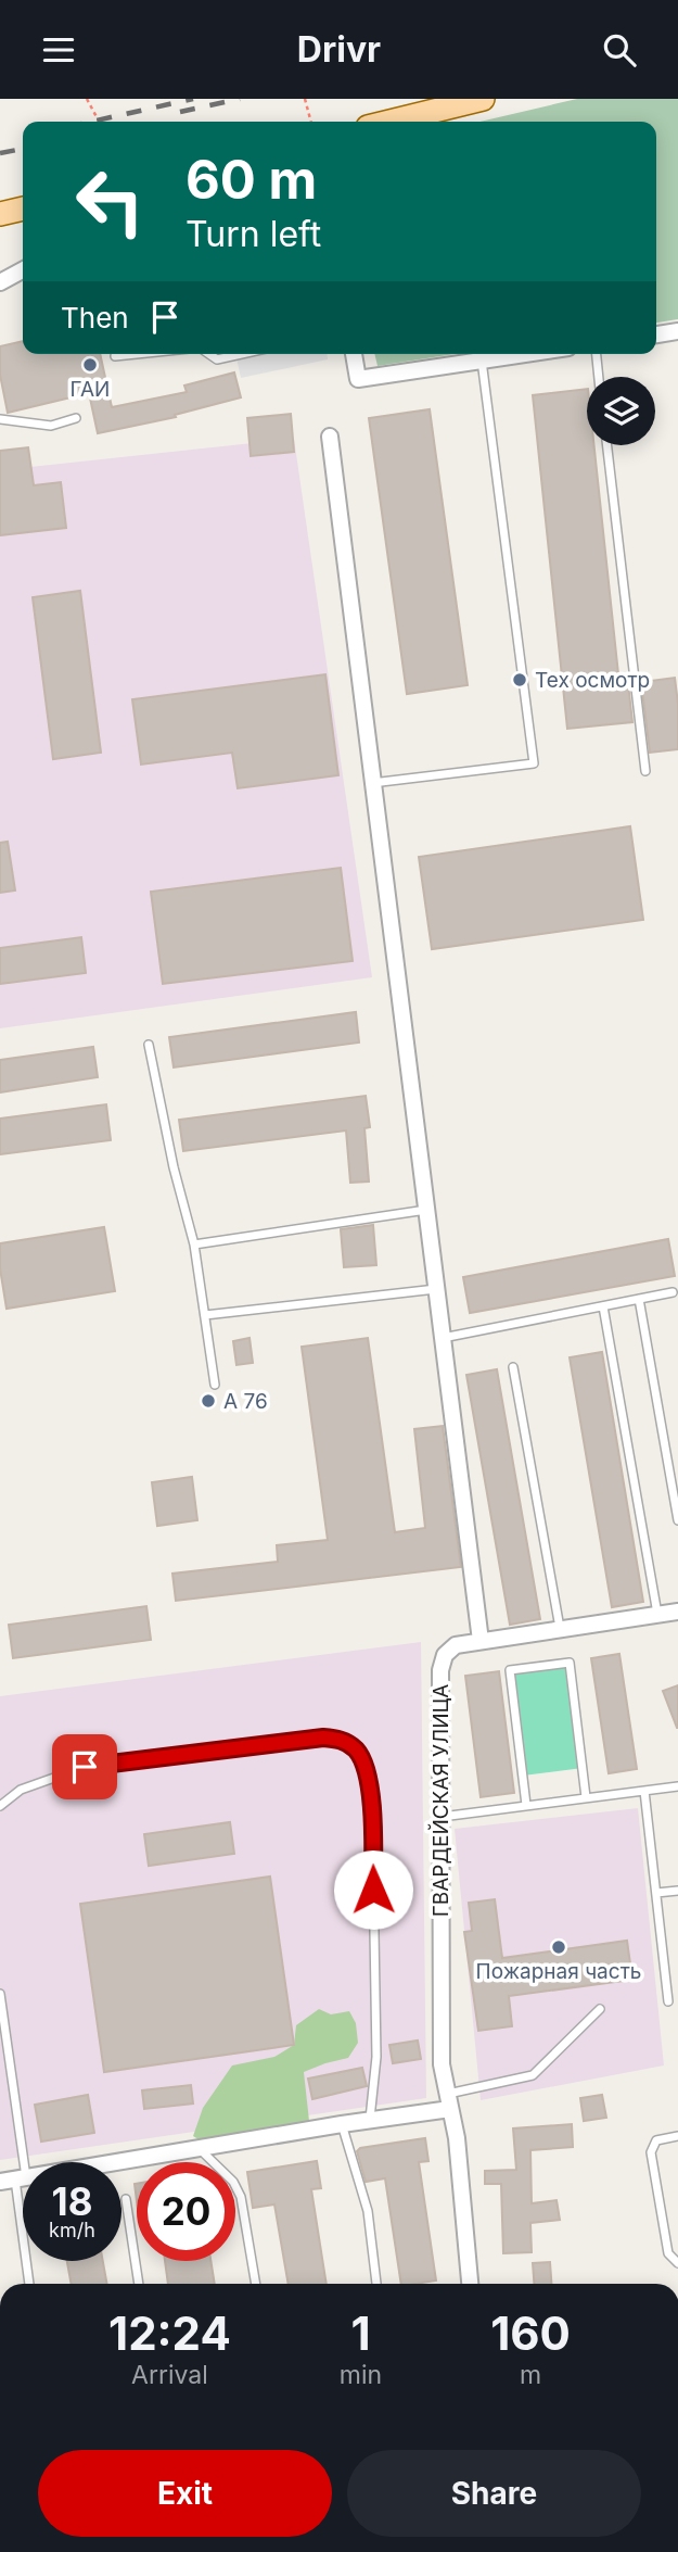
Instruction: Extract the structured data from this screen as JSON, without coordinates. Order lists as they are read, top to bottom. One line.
{"streets":{"street":["ГВАРДЕЙСКАЯ УЛИЦА"]},"places":["ГАИ","Тех осмотр","А 76","Пожарная часть"],"page":{"header":"Drivr","turn":["60 m","Turn left"],"then":"Then","speed":"18 km/h","limit":"20","eta":["12:24","Arrival","1","min","160","m"],"buttons":["Exit","Share"]}}
